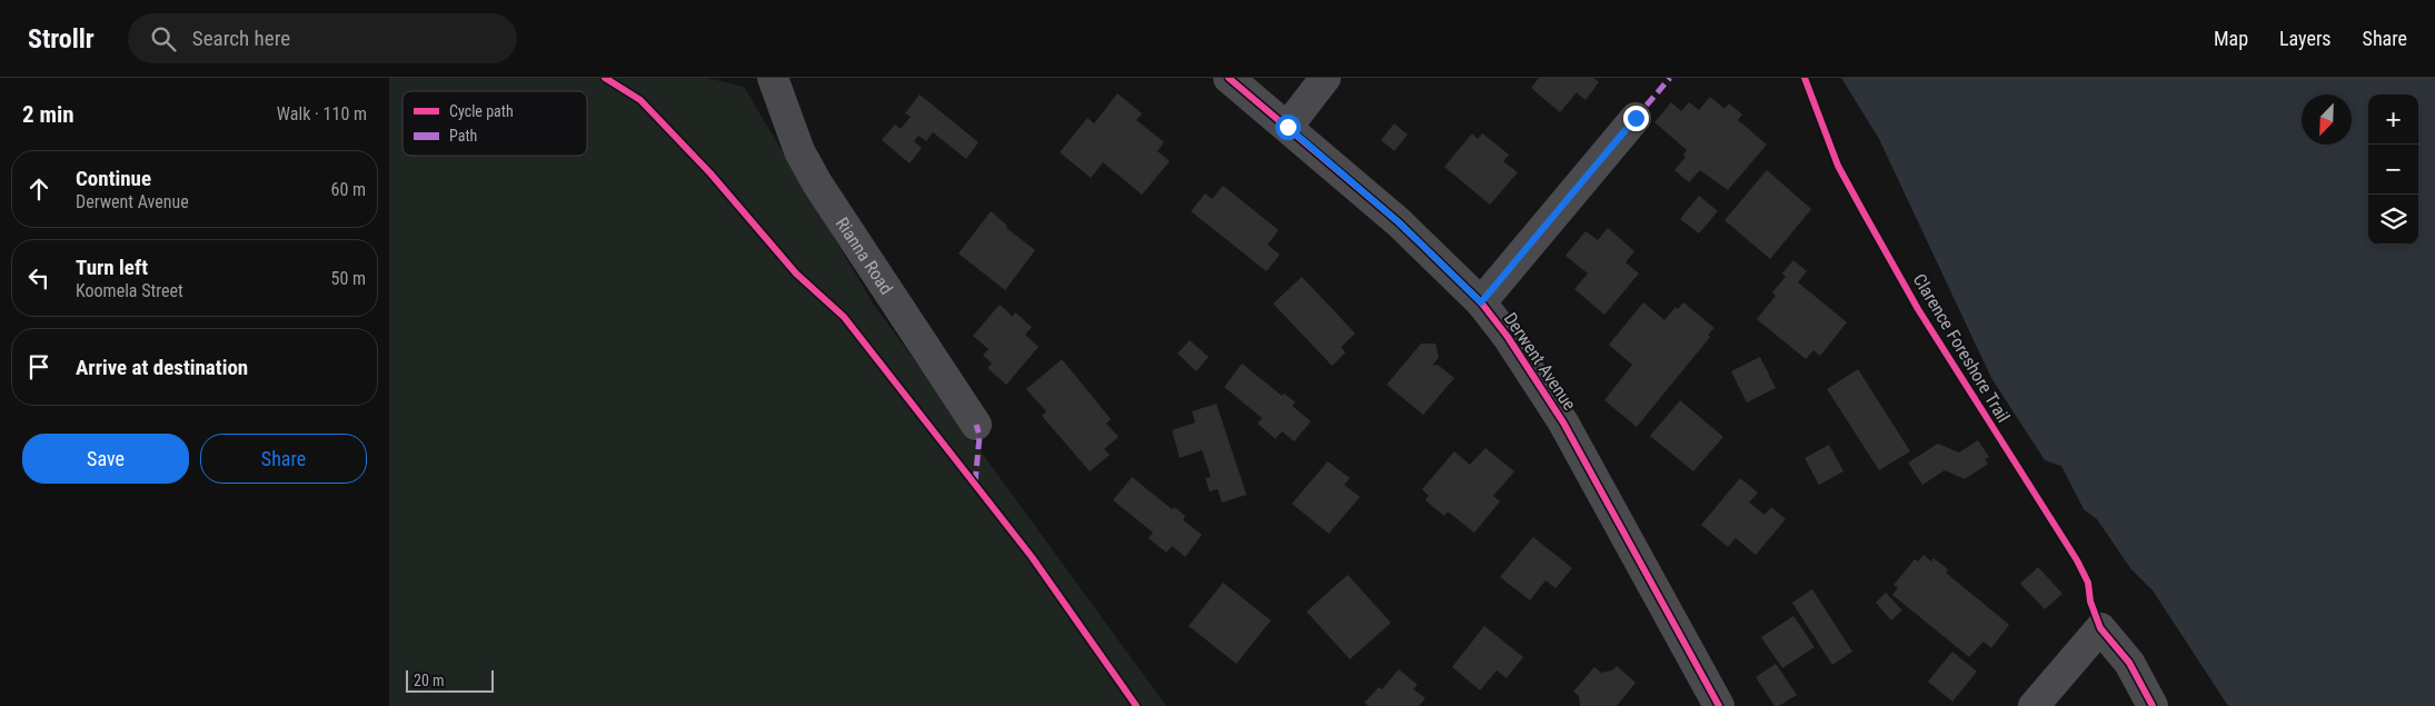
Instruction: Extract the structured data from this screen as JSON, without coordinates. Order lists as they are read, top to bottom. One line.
{"streets":{"street":["Rianna Road","Derwent Avenue"],"cycle path":["Clarence Foreshore Trail"]},"legend":["Cycle path","Path"],"scale_bar":"20 m","north":"bottom left","page":{"header":"Strollr","search":"Search here","nav":["Map","Layers","Share"],"heading":["2 min","Walk · 110 m"],"map_buttons":["+","−"],"list":[["Continue","Derwent Avenue","60 m"],["Turn left","Koomela Street","50 m"],"Arrive at destination"],"buttons":["Save","Share"],"scale":"20 m"}}
